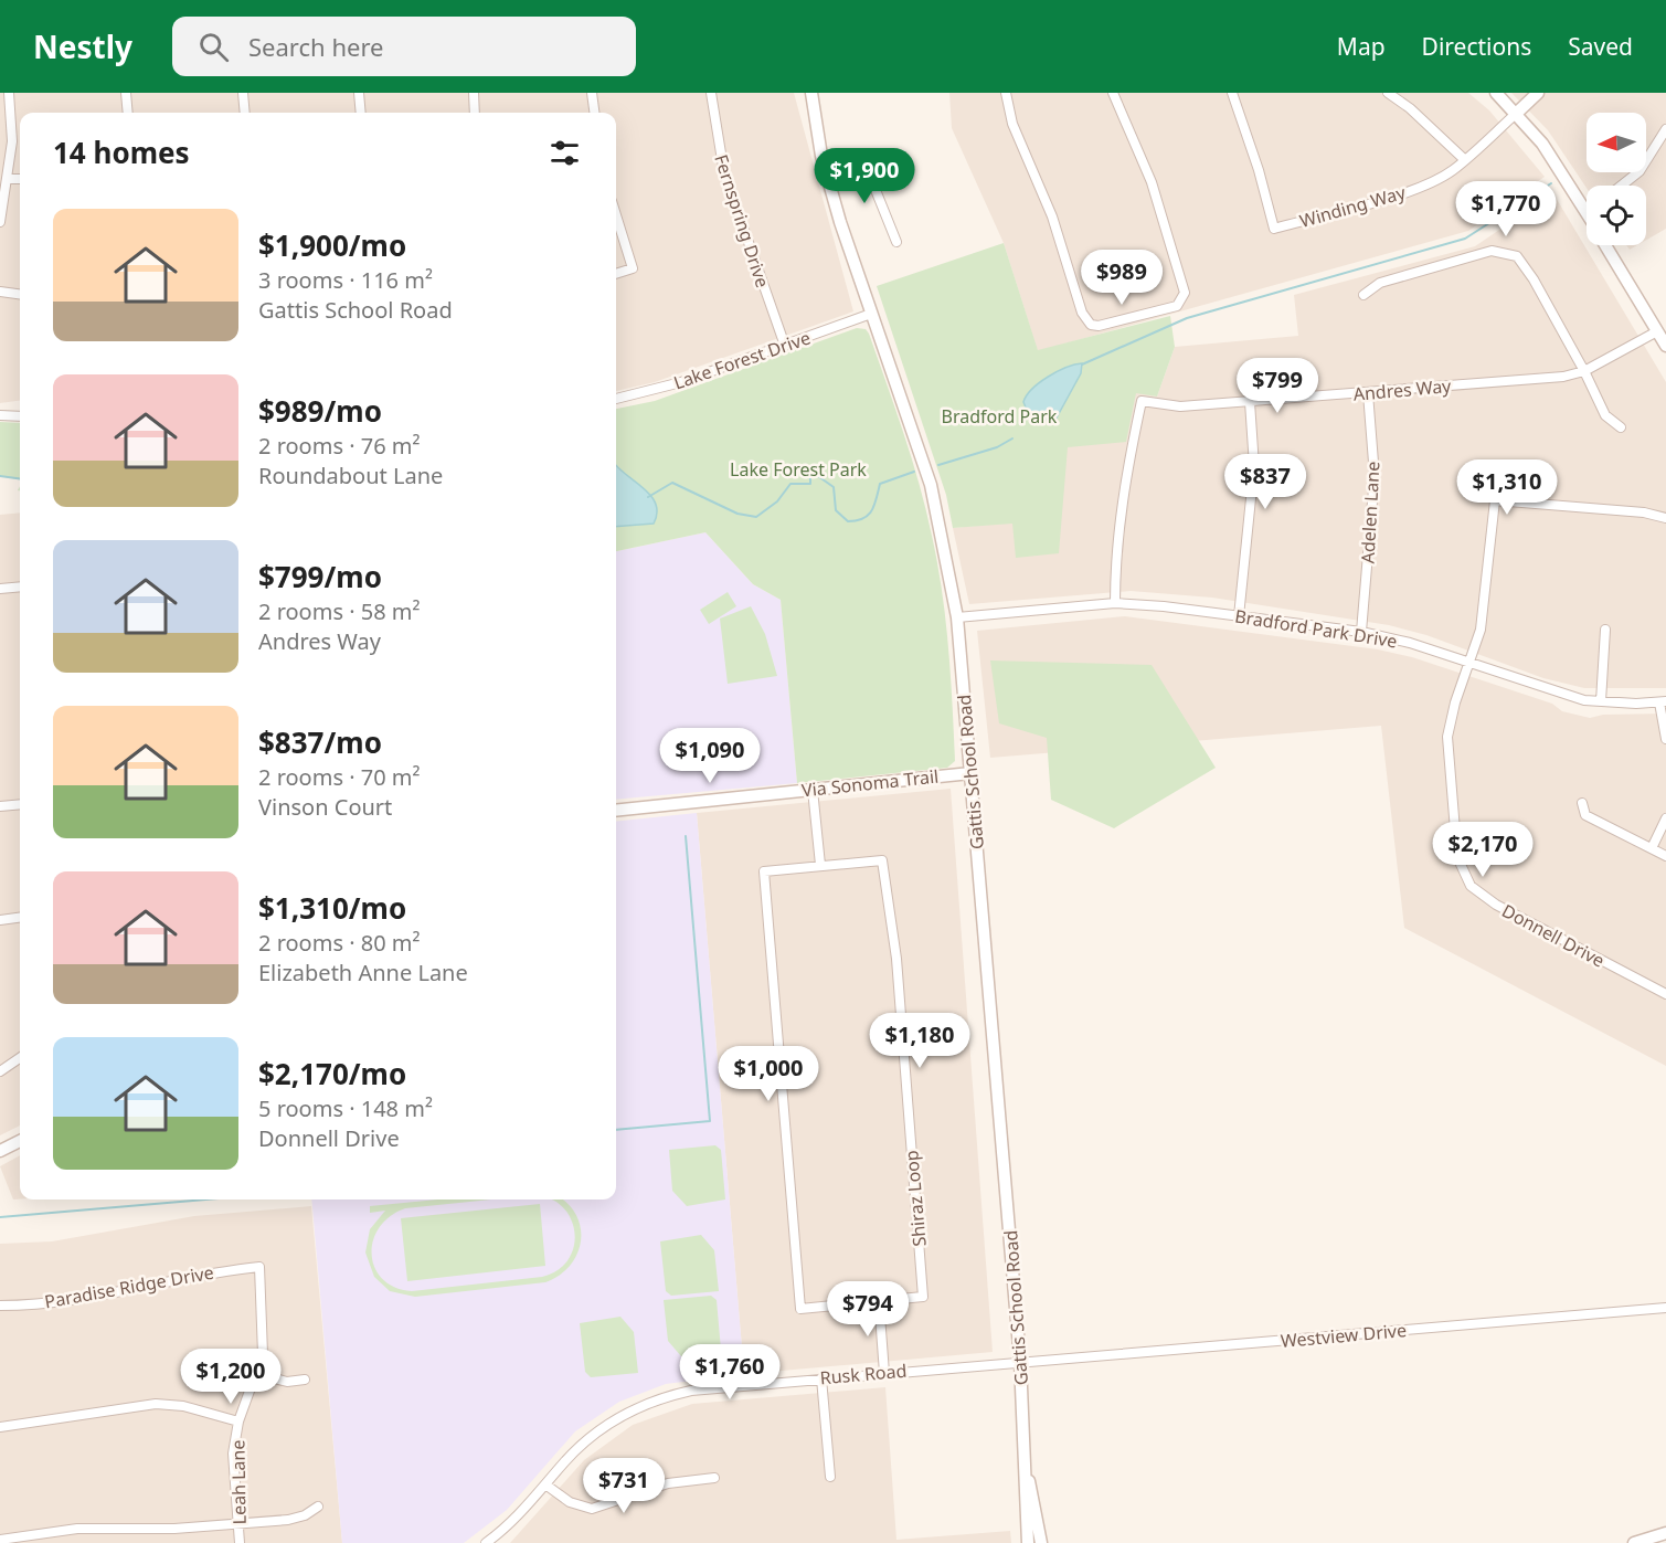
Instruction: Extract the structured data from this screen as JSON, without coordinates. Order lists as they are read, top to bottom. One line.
{"streets":{"main road":["Winding Way","Gattis School Road","Via Sonoma Trail"],"street":["Fernspring Drive","Lake Forest Drive","Andres Way","Adelen Lane","Bradford Park Drive","Donnell Drive","Shiraz Loop","Paradise Ridge Drive","Westview Drive","Rusk Road","Leah Lane"]},"crossings":[["Fernspring Drive","Lake Forest Drive"],["Lake Forest Drive","Gattis School Road"],["Andres Way","Adelen Lane"],["Andres Way","Bradford Park Drive"],["Adelen Lane","Bradford Park Drive"],["Bradford Park Drive","Gattis School Road"],["Bradford Park Drive","Donnell Drive"],["Gattis School Road","Via Sonoma Trail"],["Gattis School Road","Westview Drive"],["Gattis School Road","Rusk Road"],["Paradise Ridge Drive","Leah Lane"],["Westview Drive","Rusk Road"]],"parks":["Bradford Park","Lake Forest Park"],"north":"left","page":{"header":"Nestly","search":"Search here","nav":["Map","Directions","Saved"],"heading":"14 homes","price":["$1,900","$1,770","$989","$799","$837","$1,310","$1,090","$2,170","$1,180","$1,000","$794","$1,760","$1,200","$731"],"list":[{"name":"$1,900/mo","note":"3 rooms · 116 m² · Gattis School Road"},{"name":"$989/mo","note":"2 rooms · 76 m² · Roundabout Lane"},{"name":"$799/mo","note":"2 rooms · 58 m² · Andres Way"},{"name":"$837/mo","note":"2 rooms · 70 m² · Vinson Court"},{"name":"$1,310/mo","note":"2 rooms · 80 m² · Elizabeth Anne Lane"},{"name":"$2,170/mo","note":"5 rooms · 148 m² · Donnell Drive"}]}}
